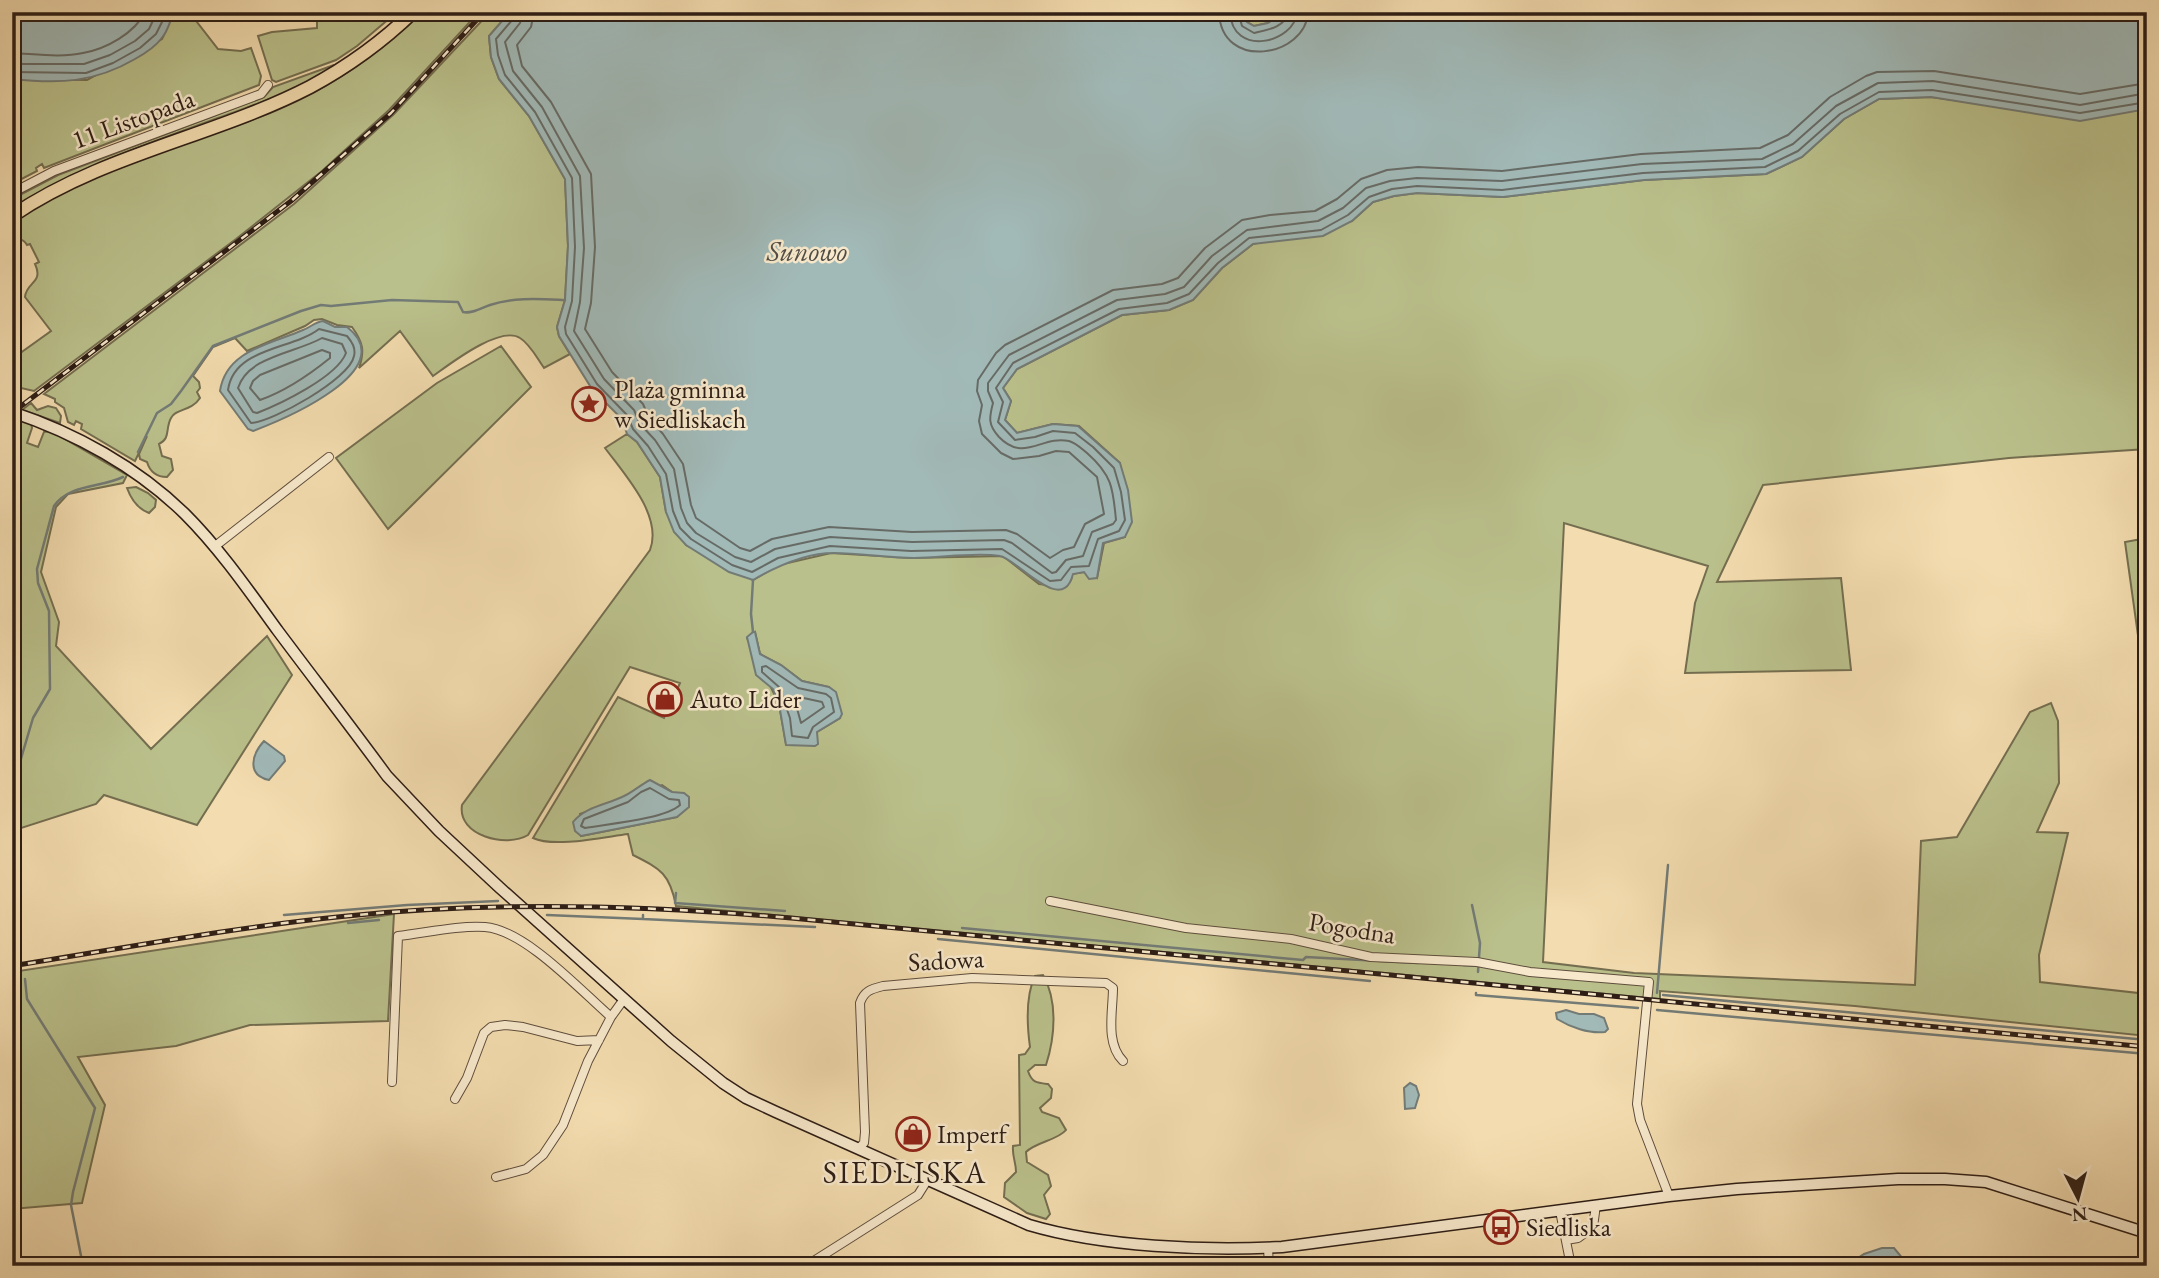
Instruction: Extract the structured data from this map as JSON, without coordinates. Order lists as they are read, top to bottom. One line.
{"streets":{"street":["11 Listopada","Pogodna","Sadowa"]},"districts":["SIEDLISKA"],"water":["Sunowo"],"places":{"place":["Plaża gminna w Siedliskach"],"shop":["Auto Lider","Imperf"],"bus stop":["Siedliska"]},"north":"bottom"}
